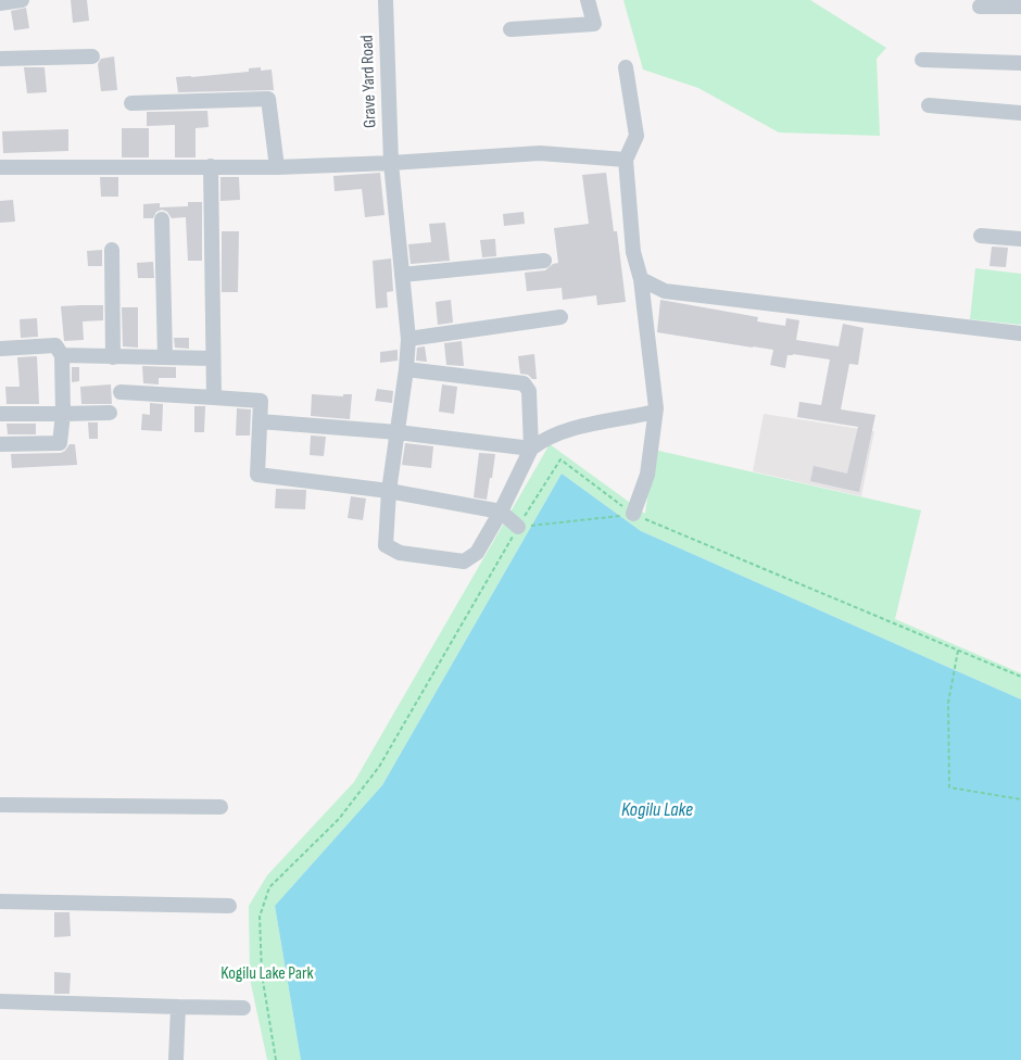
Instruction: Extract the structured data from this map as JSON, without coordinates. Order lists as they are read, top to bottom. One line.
{"streets":{"street":["Grave Yard Road"]},"water":["Kogilu Lake"],"parks":["Kogilu Lake Park"]}
